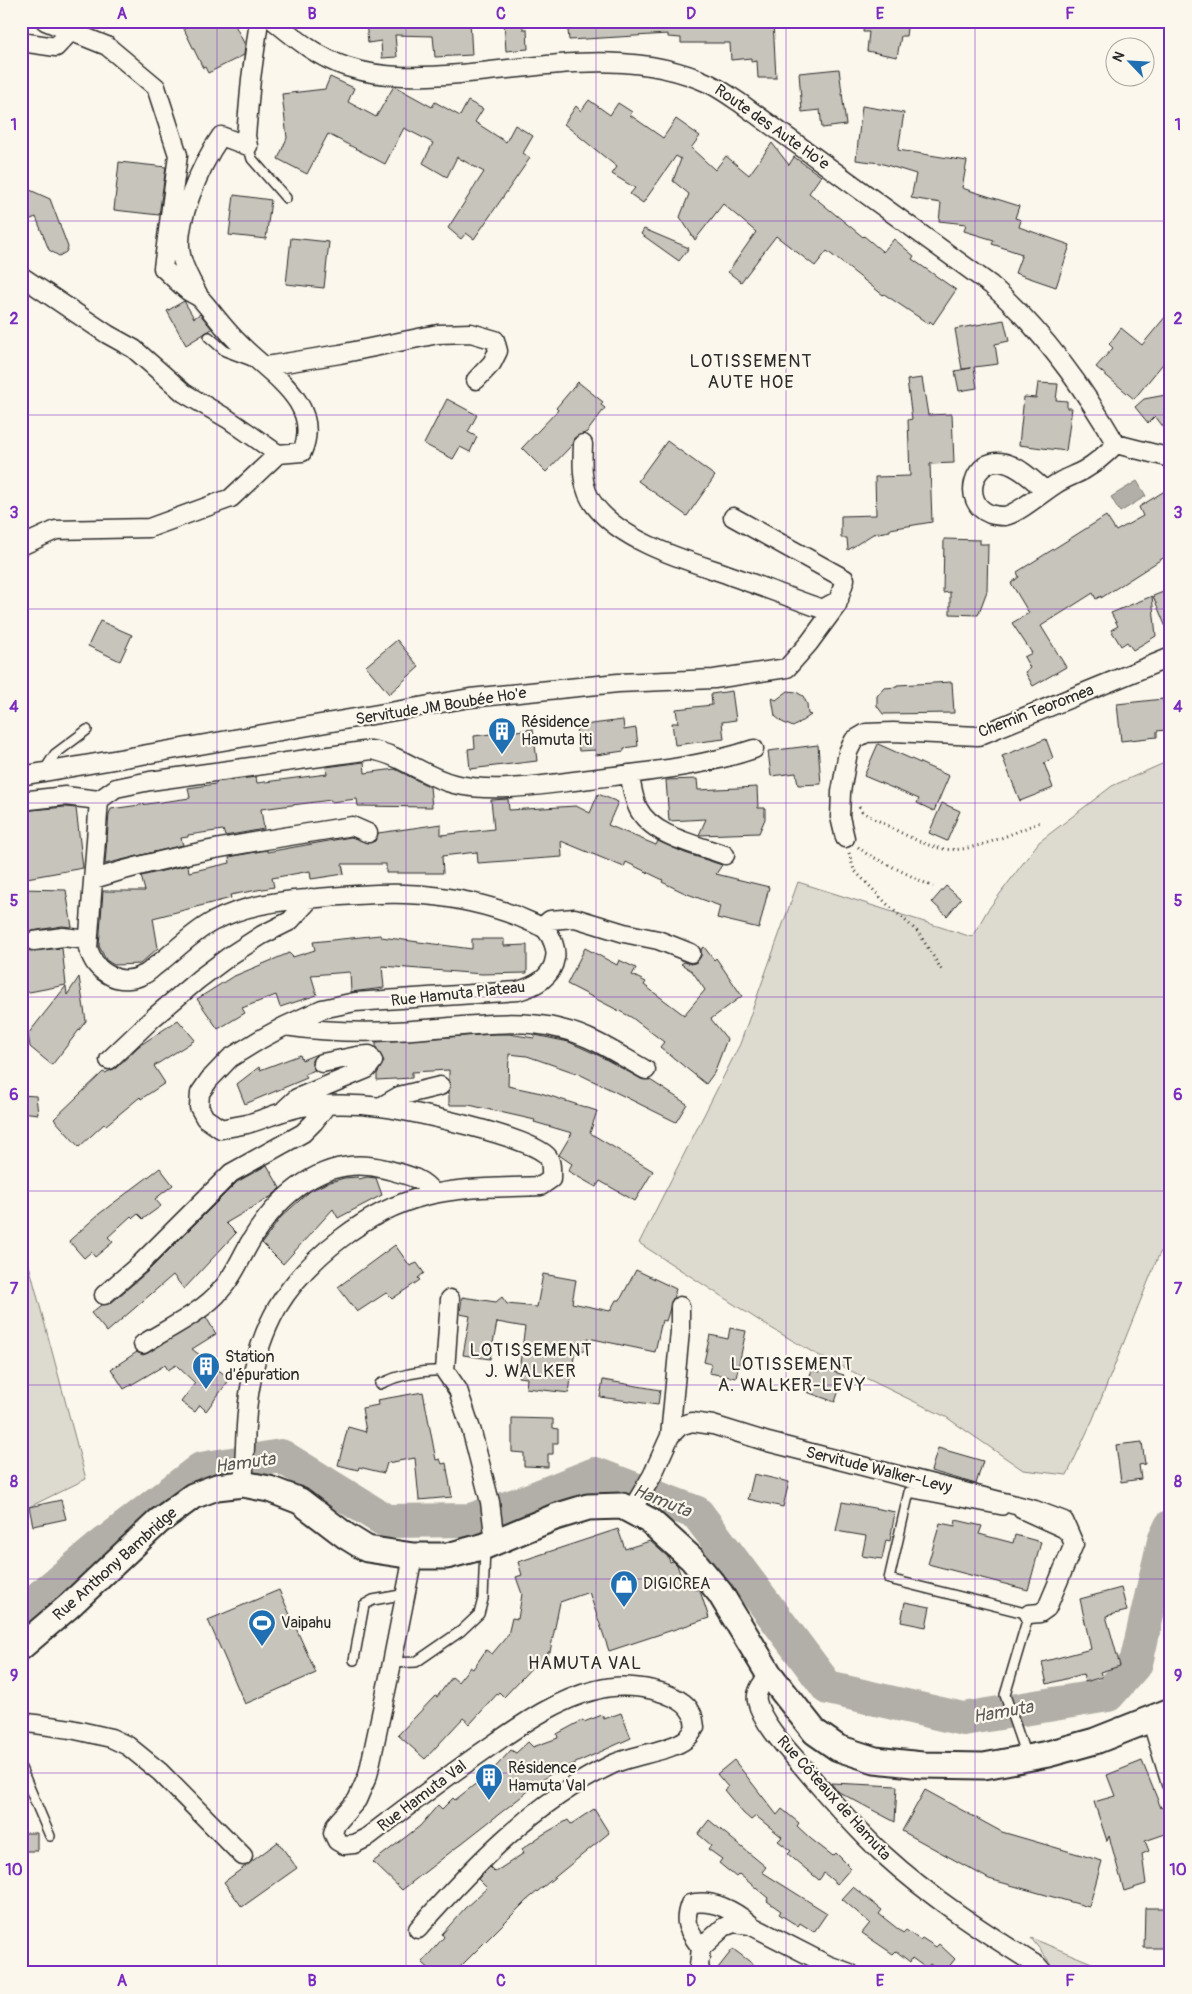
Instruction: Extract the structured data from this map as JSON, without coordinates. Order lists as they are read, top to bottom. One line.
{"streets":{"main road":["Rue Anthony Bambridge"],"street":["Route des Aute Ho'e","Servitude JM Boubée Ho'e","Chemin Teoromea","Rue Hamuta Plateau","Servitude Walker-Levy","Rue Hamuta Val","Rue Côteaux de Hamuta"]},"crossings":[["Rue Hamuta Plateau","Rue Anthony Bambridge"],["Rue Anthony Bambridge","Rue Hamuta Val"],["Rue Anthony Bambridge","Rue Côteaux de Hamuta"]],"districts":["LOTISSEMENT AUTE HOE","LOTISSEMENT J. WALKER","LOTISSEMENT A. WALKER-LEVY","HAMUTA VAL"],"water":["Hamuta"],"places":{"building":["Résidence Hamuta Iti","Station d'épuration","Résidence Hamuta Val"],"shop":["DIGICREA"],"sports":["Vaipahu"]},"north":"top left","grid":{"columns":["A","B","C","D","E","F"],"rows":["1","2","3","4","5","6","7","8","9","10"]}}
